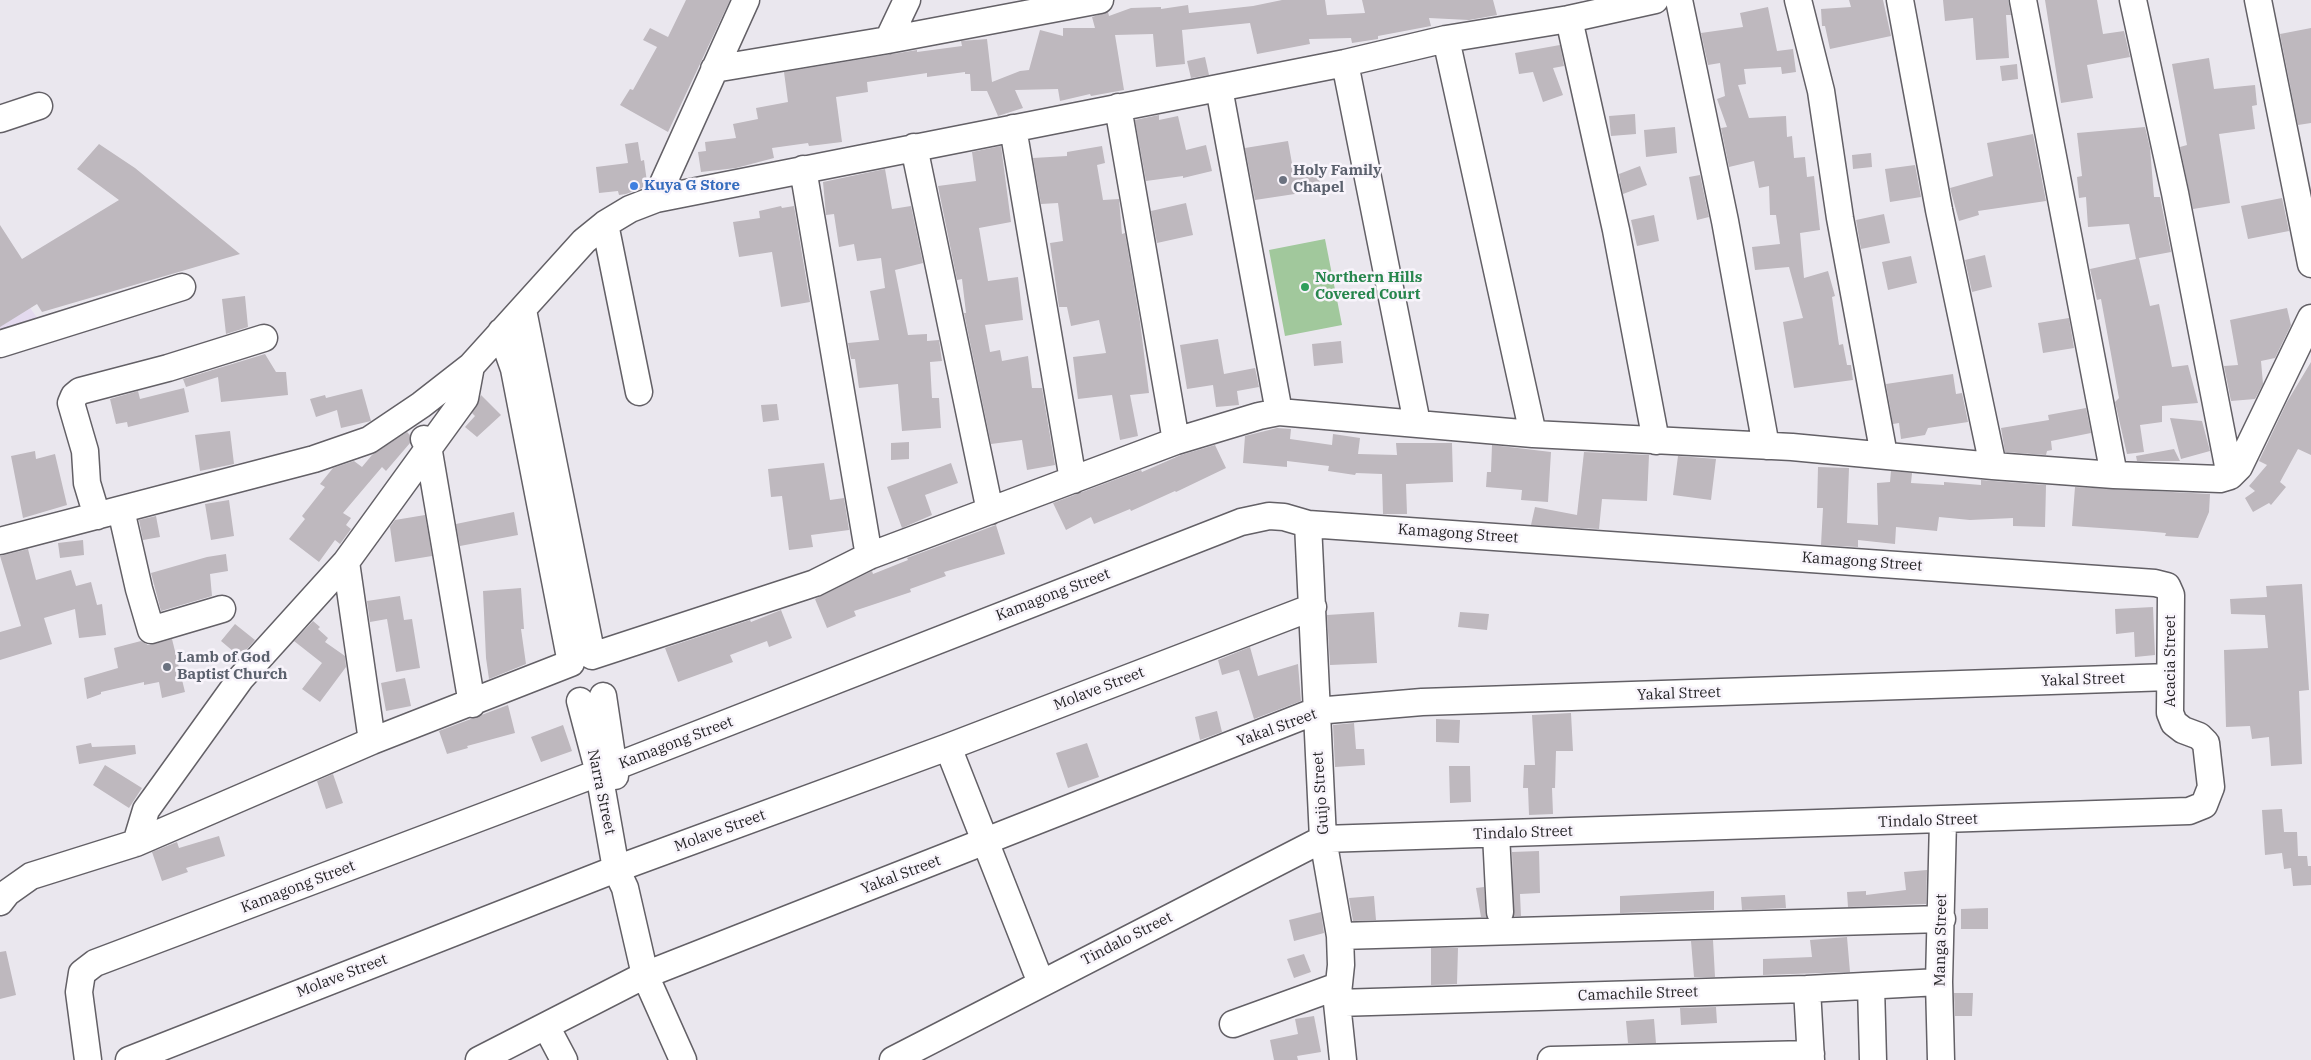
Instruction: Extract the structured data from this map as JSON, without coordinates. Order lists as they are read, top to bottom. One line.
{"streets":{"street":["Kamagong Street","Acacia Street","Yakal Street","Molave Street","Narra Street","Guijo Street","Tindalo Street","Manga Street","Camachile Street"]},"crossings":[["Kamagong Street","Acacia Street"],["Kamagong Street","Narra Street"],["Kamagong Street","Guijo Street"],["Acacia Street","Yakal Street"],["Acacia Street","Tindalo Street"],["Yakal Street","Narra Street"],["Yakal Street","Guijo Street"],["Molave Street","Narra Street"],["Molave Street","Guijo Street"],["Guijo Street","Tindalo Street"],["Guijo Street","Camachile Street"],["Tindalo Street","Manga Street"],["Manga Street","Camachile Street"]],"places":["Holy Family Chapel","Kuya G Store","Northern Hills Covered Court","Lamb of God Baptist Church"]}
